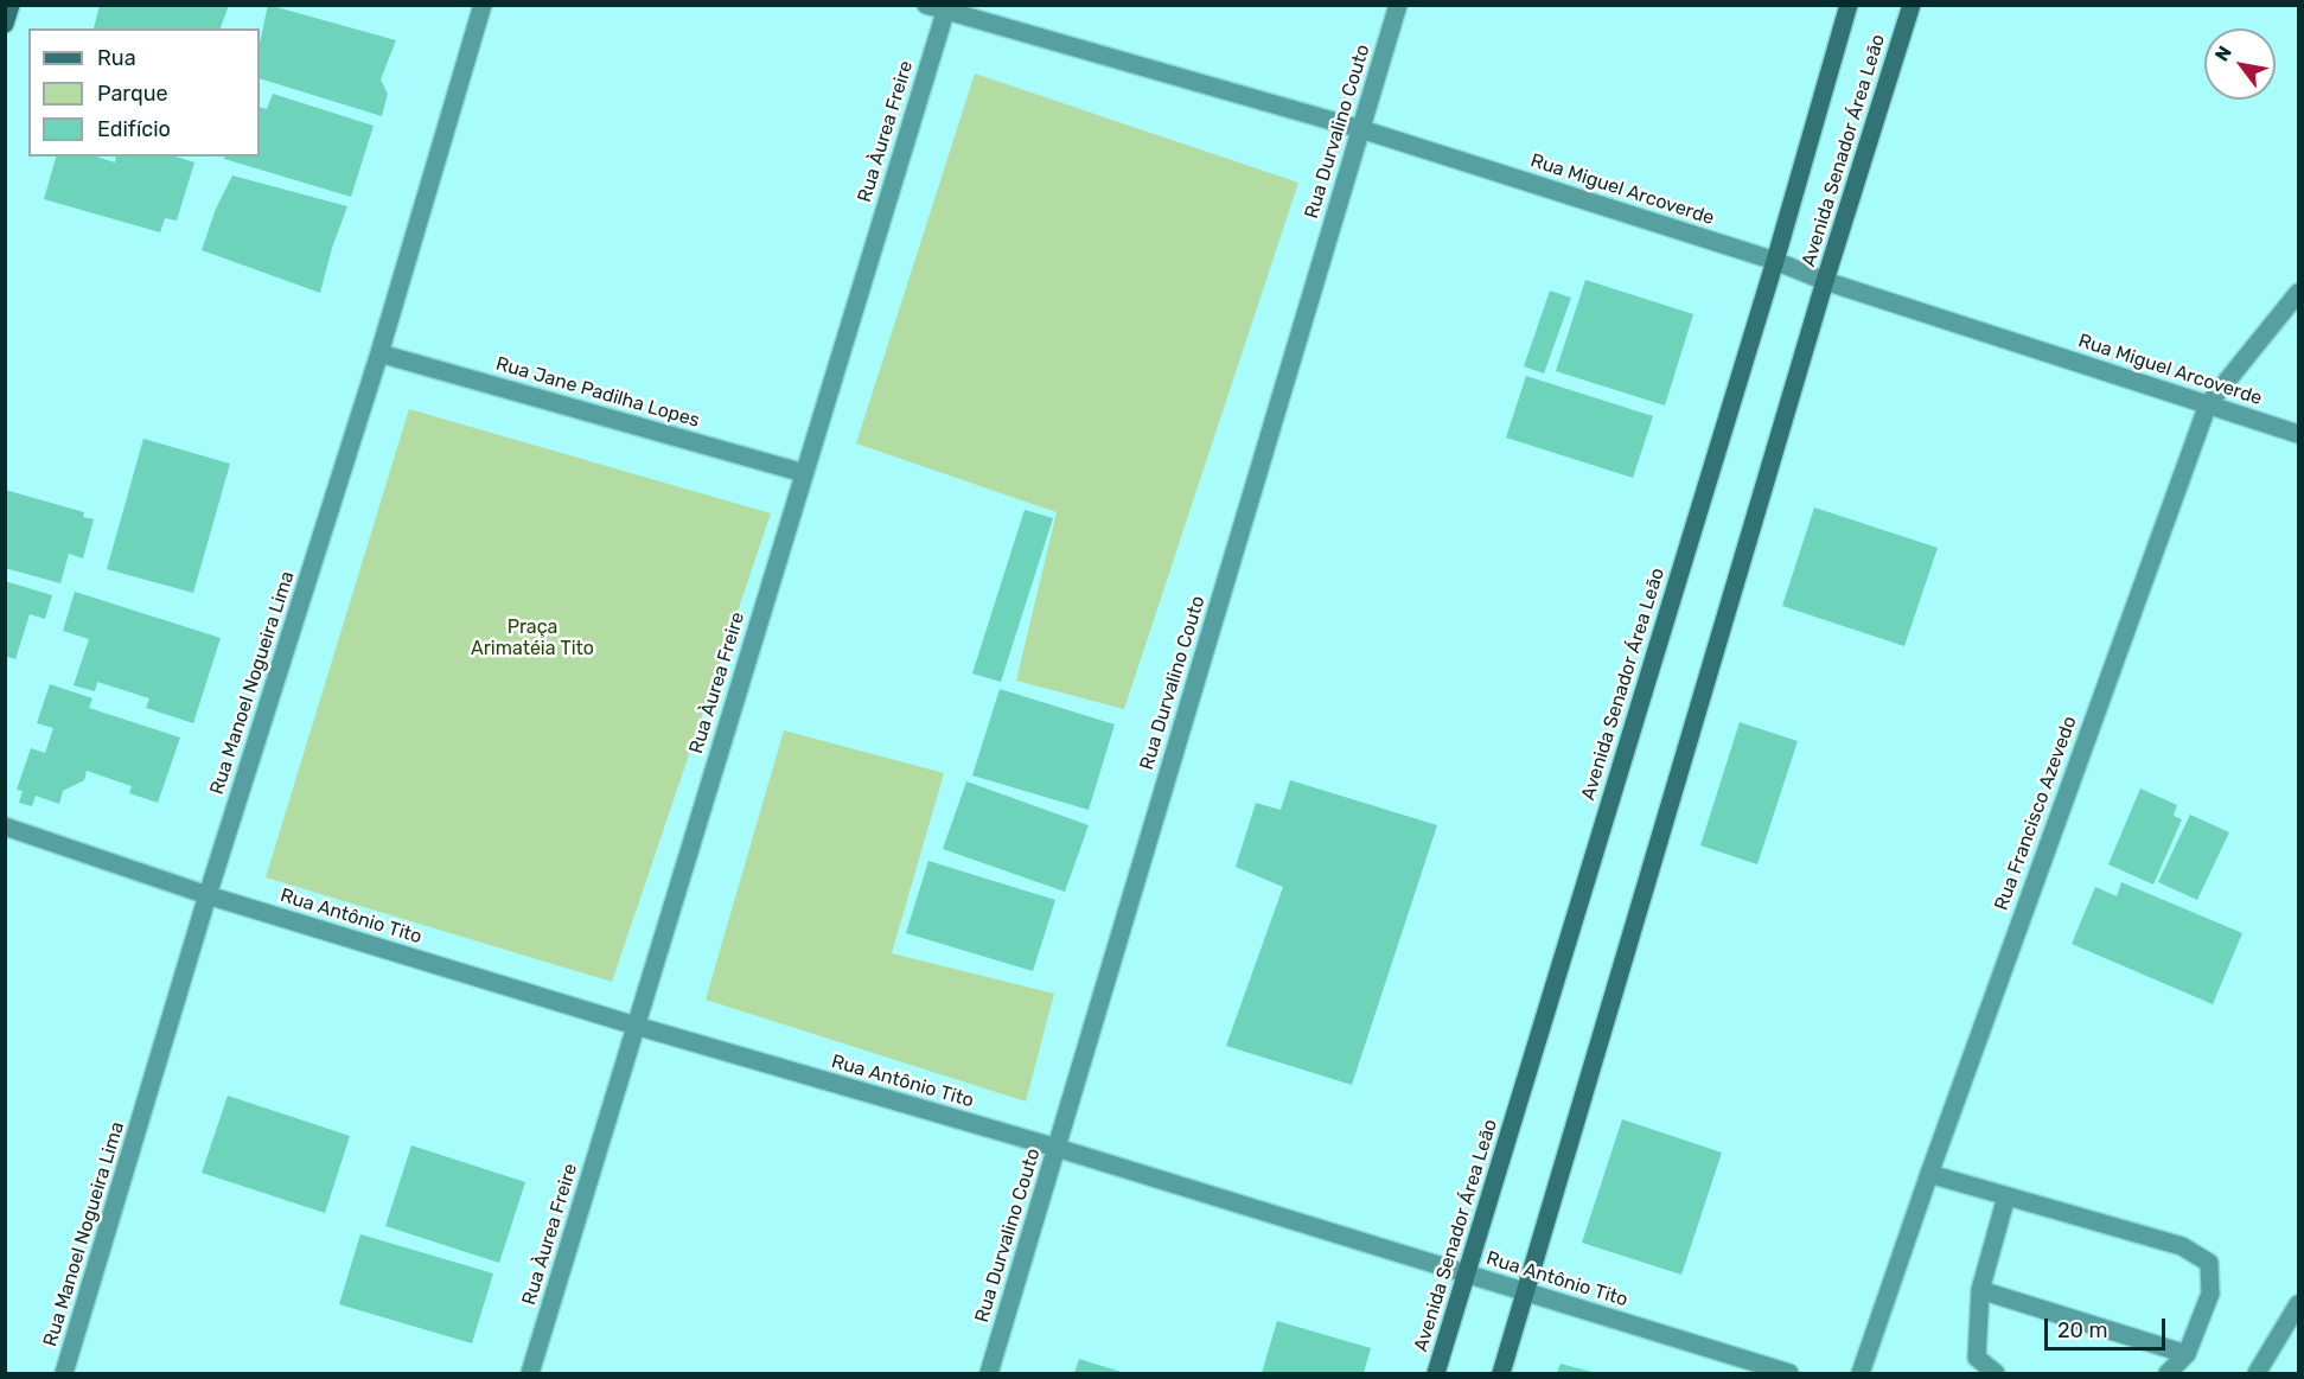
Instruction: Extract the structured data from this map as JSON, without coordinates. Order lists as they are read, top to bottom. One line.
{"streets":{"street":["Rua Àurea Freire","Rua Durvalino Couto","Avenida Senador Área Leão","Rua Miguel Arcoverde","Rua Jane Padilha Lopes","Rua Manoel Nogueira Lima","Rua Francisco Azevedo","Rua Antônio Tito"]},"crossings":[["Rua Àurea Freire","Rua Miguel Arcoverde"],["Rua Àurea Freire","Rua Jane Padilha Lopes"],["Rua Àurea Freire","Rua Antônio Tito"],["Rua Durvalino Couto","Rua Miguel Arcoverde"],["Rua Durvalino Couto","Rua Antônio Tito"],["Avenida Senador Área Leão","Rua Miguel Arcoverde"],["Avenida Senador Área Leão","Rua Antônio Tito"],["Rua Miguel Arcoverde","Rua Francisco Azevedo"],["Rua Jane Padilha Lopes","Rua Manoel Nogueira Lima"],["Rua Manoel Nogueira Lima","Rua Antônio Tito"]],"parks":["Praça Arimatéia Tito"],"legend":["Rua","Parque","Edifício"],"scale_bar":"20 m","north":"top left"}
